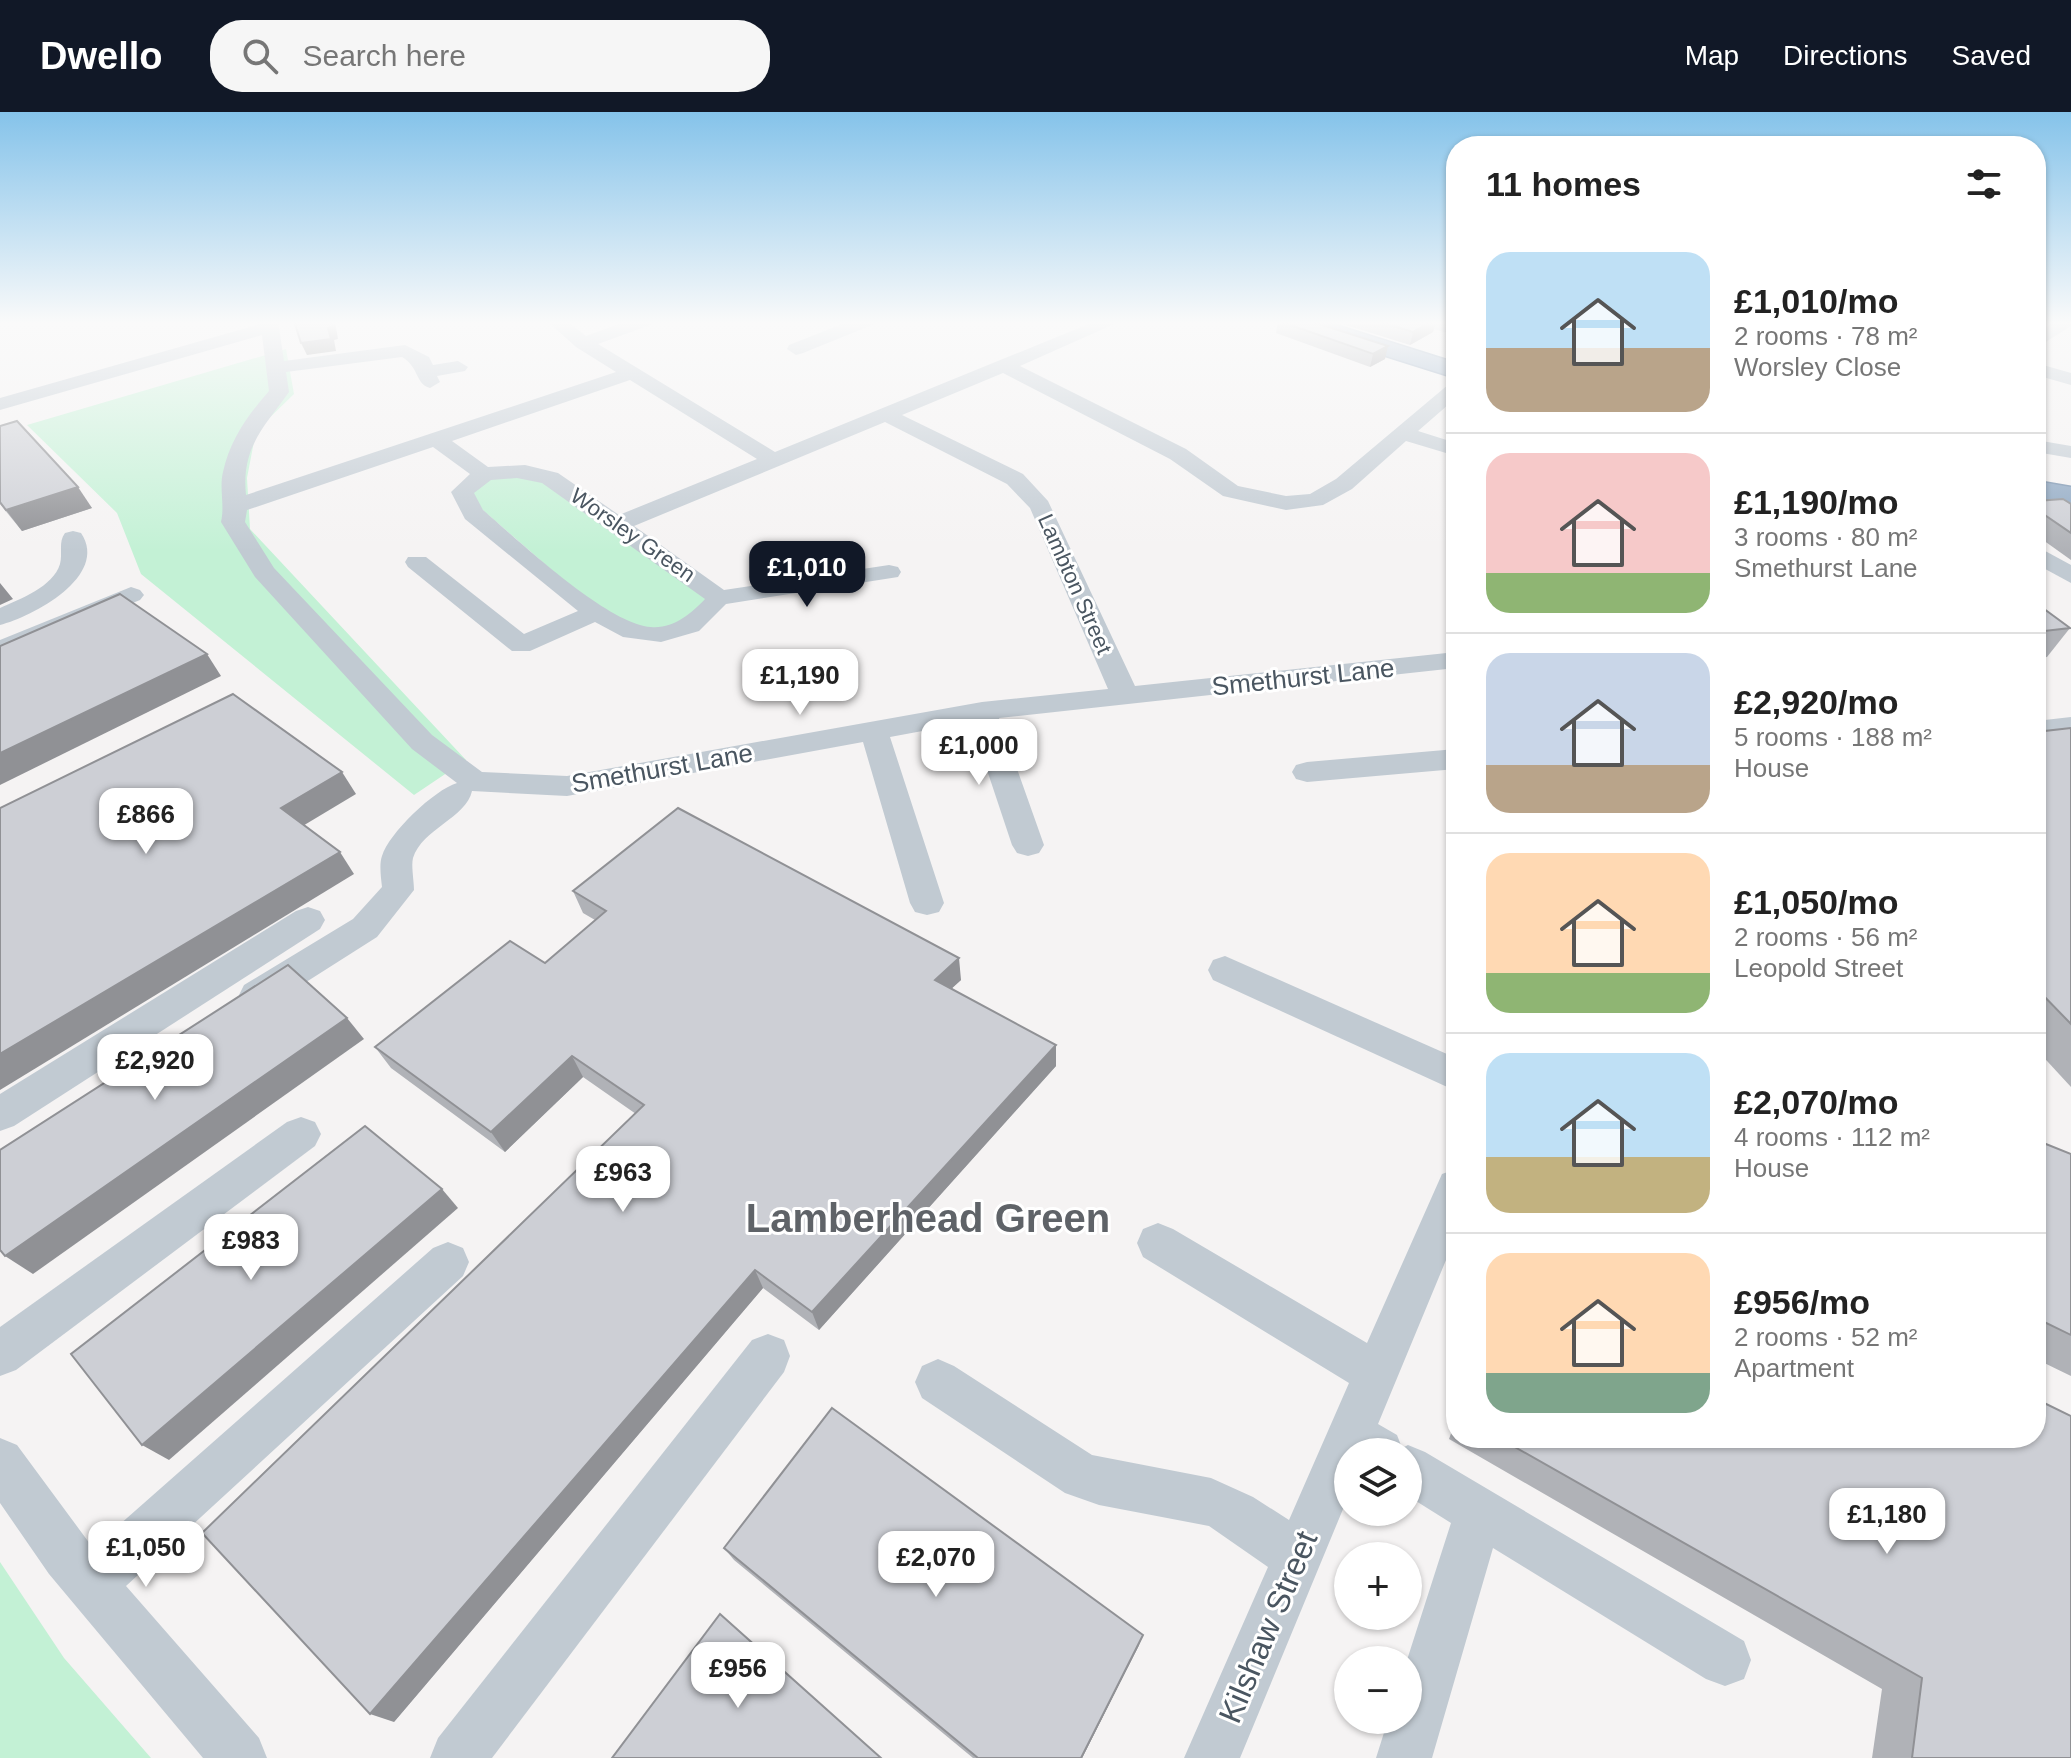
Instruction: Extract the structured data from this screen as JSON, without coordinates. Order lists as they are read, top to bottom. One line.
{"streets":{"street":["Worsley Green","Lambton Street","Smethurst Lane","Kilshaw Street"]},"crossings":[["Lambton Street","Smethurst Lane"]],"districts":["Lamberhead Green"],"page":{"header":"Dwello","search":"Search here","nav":["Map","Directions","Saved"],"heading":"11 homes","list":[{"name":"£1,010/mo","note":"2 rooms · 78 m² · Worsley Close"},{"name":"£1,190/mo","note":"3 rooms · 80 m² · Smethurst Lane"},{"name":"£2,920/mo","note":"5 rooms · 188 m² · House"},{"name":"£1,050/mo","note":"2 rooms · 56 m² · Leopold Street"},{"name":"£2,070/mo","note":"4 rooms · 112 m² · House"},{"name":"£956/mo","note":"2 rooms · 52 m² · Apartment"}],"price":["£1,010","£1,190","£1,000","£866","£2,920","£963","£983","£1,180","£1,050","£2,070","£956"],"map_buttons":["+","−"]}}
